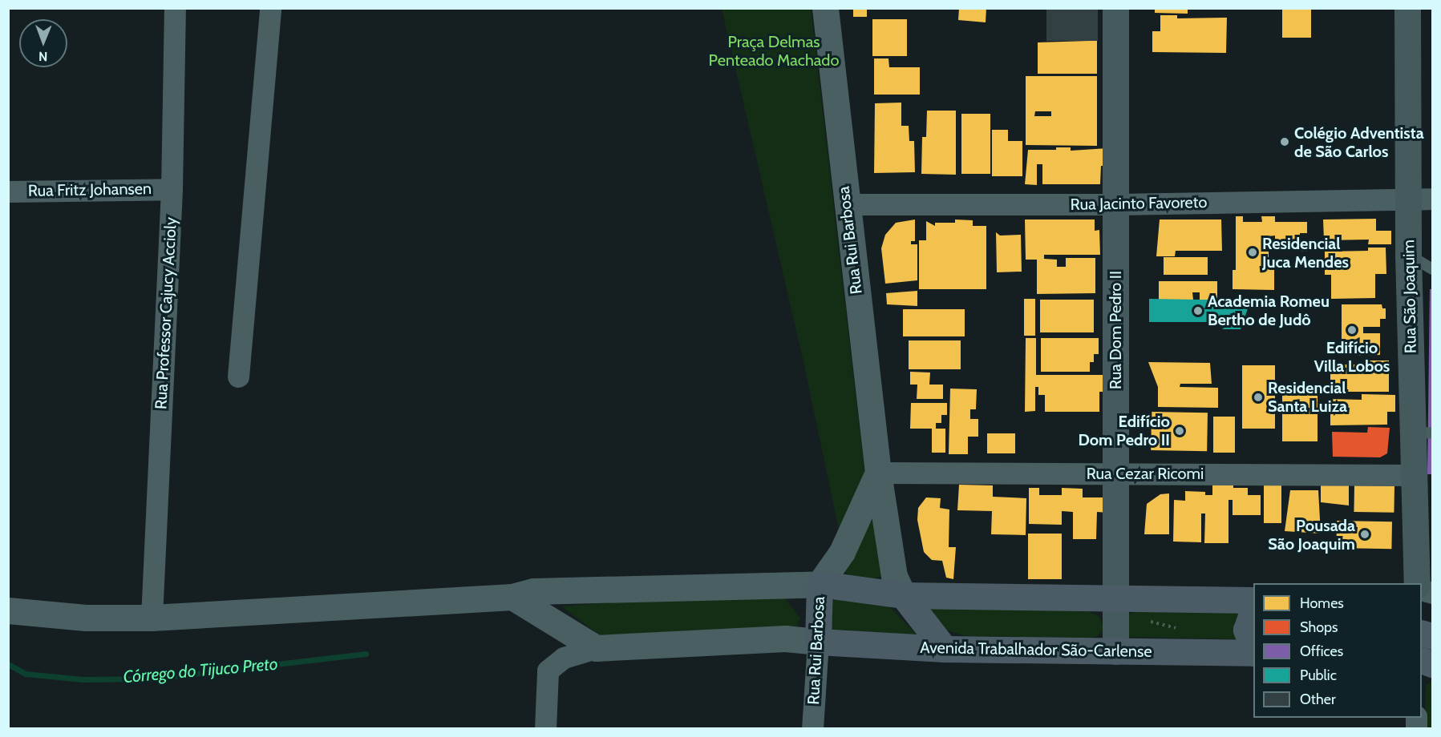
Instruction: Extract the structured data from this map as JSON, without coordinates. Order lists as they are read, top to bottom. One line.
{"streets":{"main road":["Rua Rui Barbosa","Rua São Joaquim","Rua Dom Pedro II","Avenida Trabalhador São-Carlense"],"street":["Rua Fritz Johansen","Rua Jacinto Favoreto","Rua Professor Cajucy Accioly","Rua Cezar Ricomi"]},"crossings":[["Rua Fritz Johansen","Rua Professor Cajucy Accioly"],["Rua Jacinto Favoreto","Rua Rui Barbosa"],["Rua Jacinto Favoreto","Rua São Joaquim"],["Rua Jacinto Favoreto","Rua Dom Pedro II"],["Rua Rui Barbosa","Rua Cezar Ricomi"],["Rua Rui Barbosa","Avenida Trabalhador São-Carlense"],["Rua São Joaquim","Rua Cezar Ricomi"],["Rua Dom Pedro II","Rua Cezar Ricomi"],["Rua Dom Pedro II","Avenida Trabalhador São-Carlense"]],"water":["Córrego do Tijuco Preto"],"parks":["Praça Delmas Penteado Machado"],"places":["Colégio Adventista de São Carlos","Residencial Juca Mendes","Academia Romeu Bertho de Judô","Edifício Villa Lobos","Residencial Santa Luiza","Edifício Dom Pedro II","Pousada São Joaquim"],"legend":["Homes","Shops","Offices","Public","Other"],"north":"bottom"}
